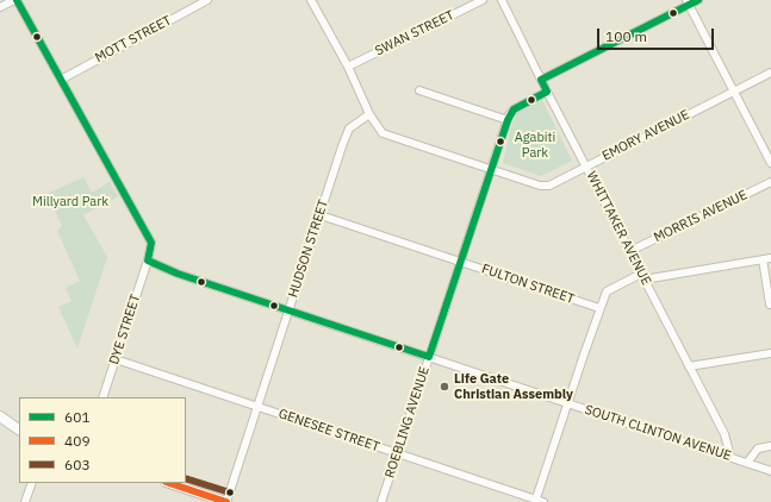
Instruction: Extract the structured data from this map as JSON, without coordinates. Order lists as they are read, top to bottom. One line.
{"streets":{"street":["SWAN STREET","MOTT STREET","EMORY AVENUE","MORRIS AVENUE","WHITTAKER AVENUE","HUDSON STREET","FULTON STREET","DYE STREET","ROEBLING AVENUE","GENESEE STREET","SOUTH CLINTON AVENUE"]},"crossings":[["EMORY AVENUE","WHITTAKER AVENUE"],["EMORY AVENUE","HUDSON STREET"],["EMORY AVENUE","ROEBLING AVENUE"],["MORRIS AVENUE","WHITTAKER AVENUE"],["WHITTAKER AVENUE","ROEBLING AVENUE"],["WHITTAKER AVENUE","SOUTH CLINTON AVENUE"],["HUDSON STREET","FULTON STREET"],["HUDSON STREET","GENESEE STREET"],["HUDSON STREET","SOUTH CLINTON AVENUE"],["FULTON STREET","ROEBLING AVENUE"],["DYE STREET","GENESEE STREET"],["DYE STREET","SOUTH CLINTON AVENUE"],["ROEBLING AVENUE","GENESEE STREET"],["ROEBLING AVENUE","SOUTH CLINTON AVENUE"]],"parks":["Agabiti Park","Millyard Park"],"places":["Life Gate Christian Assembly"],"lines":["transit line 601","transit line 603","transit line 409"],"legend":["601","409","603"],"scale_bar":"100 m"}
